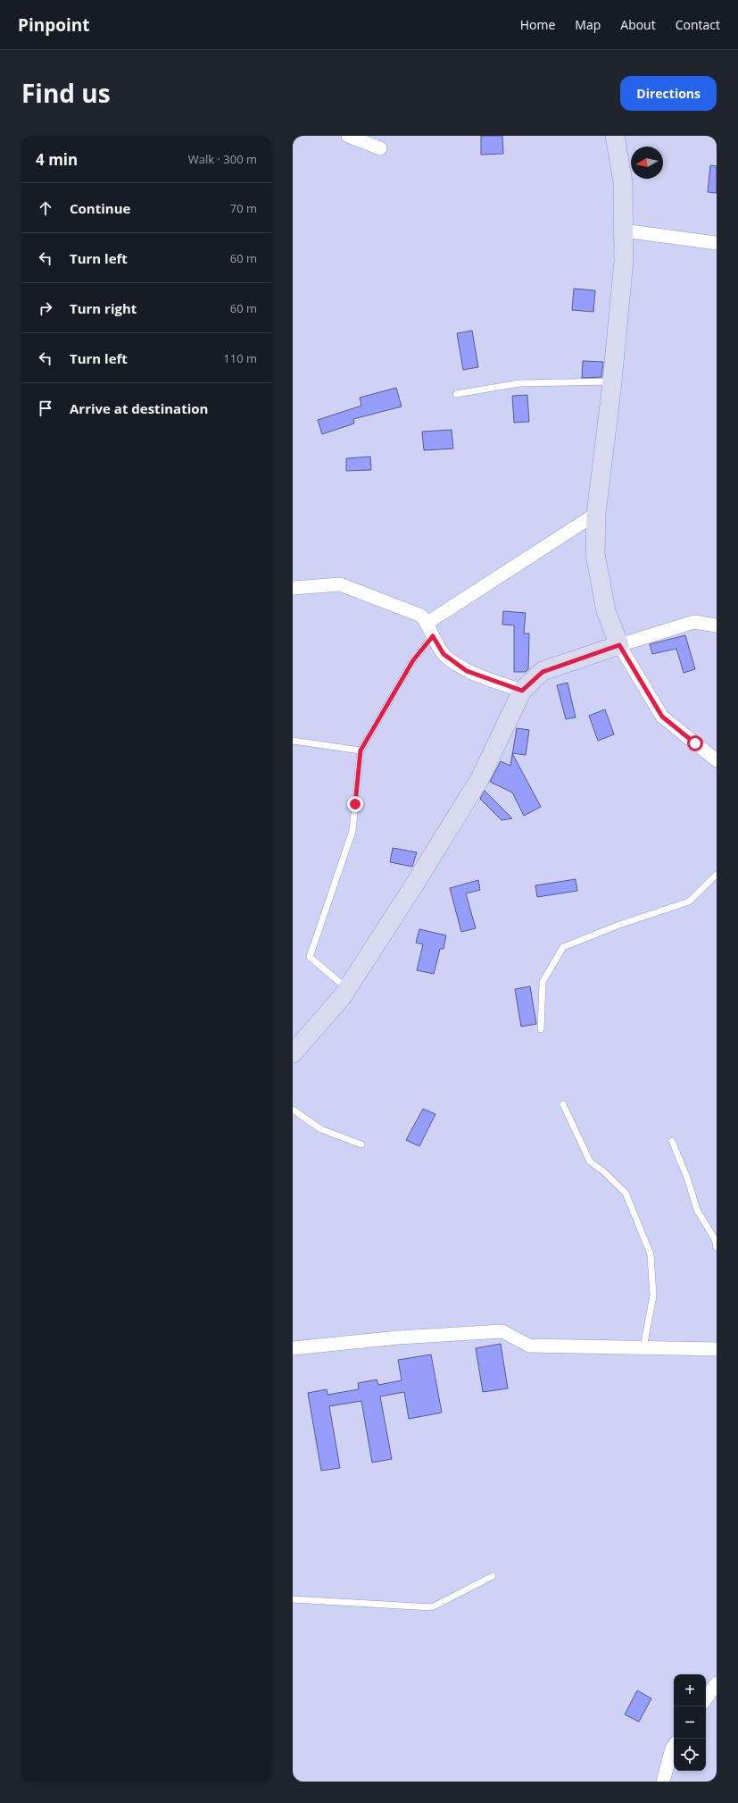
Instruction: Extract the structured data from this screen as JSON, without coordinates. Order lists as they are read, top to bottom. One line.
{"north":"left","page":{"header":"Pinpoint","nav":["Home","Map","About","Contact"],"title":"Find us","buttons":"Directions","heading":["4 min","Walk · 300 m"],"list":[["Continue","70 m"],["Turn left","60 m"],["Turn right","60 m"],["Turn left","110 m"],"Arrive at destination"],"map_buttons":["+","−"]}}
